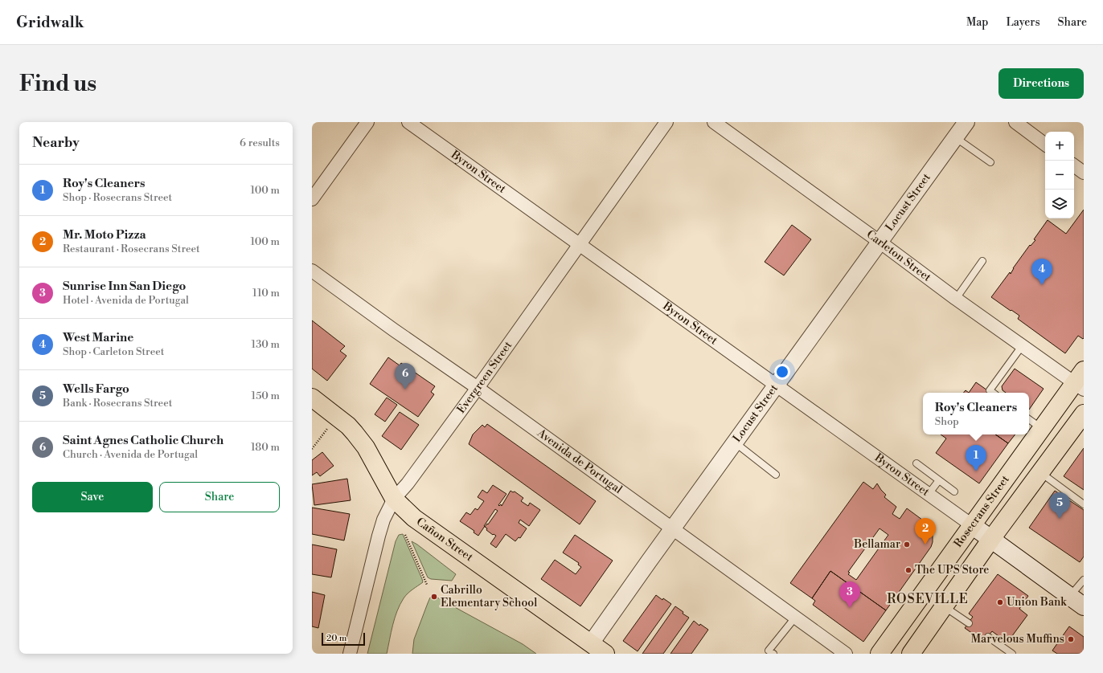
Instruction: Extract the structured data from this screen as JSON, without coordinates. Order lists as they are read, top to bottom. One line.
{"streets":{"main road":["Rosecrans Street","Cañon Street"],"street":["Byron Street","Locust Street","Carleton Street","Evergreen Street","Avenida de Portugal"]},"crossings":[["Byron Street","Locust Street"],["Byron Street","Evergreen Street"],["Byron Street","Rosecrans Street"],["Locust Street","Carleton Street"],["Locust Street","Avenida de Portugal"],["Locust Street","Cañon Street"],["Carleton Street","Rosecrans Street"],["Evergreen Street","Avenida de Portugal"],["Evergreen Street","Cañon Street"]],"districts":["ROSEVILLE"],"places":["Bellamar","The UPS Store","Cabrillo Elementary School","Union Bank","Marvelous Muffins"],"scale_bar":"20 m","page":{"header":"Gridwalk","nav":["Map","Layers","Share"],"buttons":["Directions",["Save","Share"]],"title":"Find us","heading":["Nearby","6 results"],"map_buttons":["+","−"],"list":[{"mark":"1","name":"Roy's Cleaners","note":"Shop · Rosecrans Street","value":"100 m"},{"mark":"2","name":"Mr. Moto Pizza","note":"Restaurant · Rosecrans Street","value":"100 m"},{"mark":"3","name":"Sunrise Inn San Diego","note":"Hotel · Avenida de Portugal","value":"110 m"},{"mark":"4","name":"West Marine","note":"Shop · Carleton Street","value":"130 m"},{"mark":"5","name":"Wells Fargo","note":"Bank · Rosecrans Street","value":"150 m"},{"mark":"6","name":"Saint Agnes Catholic Church","note":"Church · Avenida de Portugal","value":"180 m"}],"pins":["4","6","1","5","2","3"],"popup":["Roy's Cleaners","Shop"],"scale":"20 m"}}
